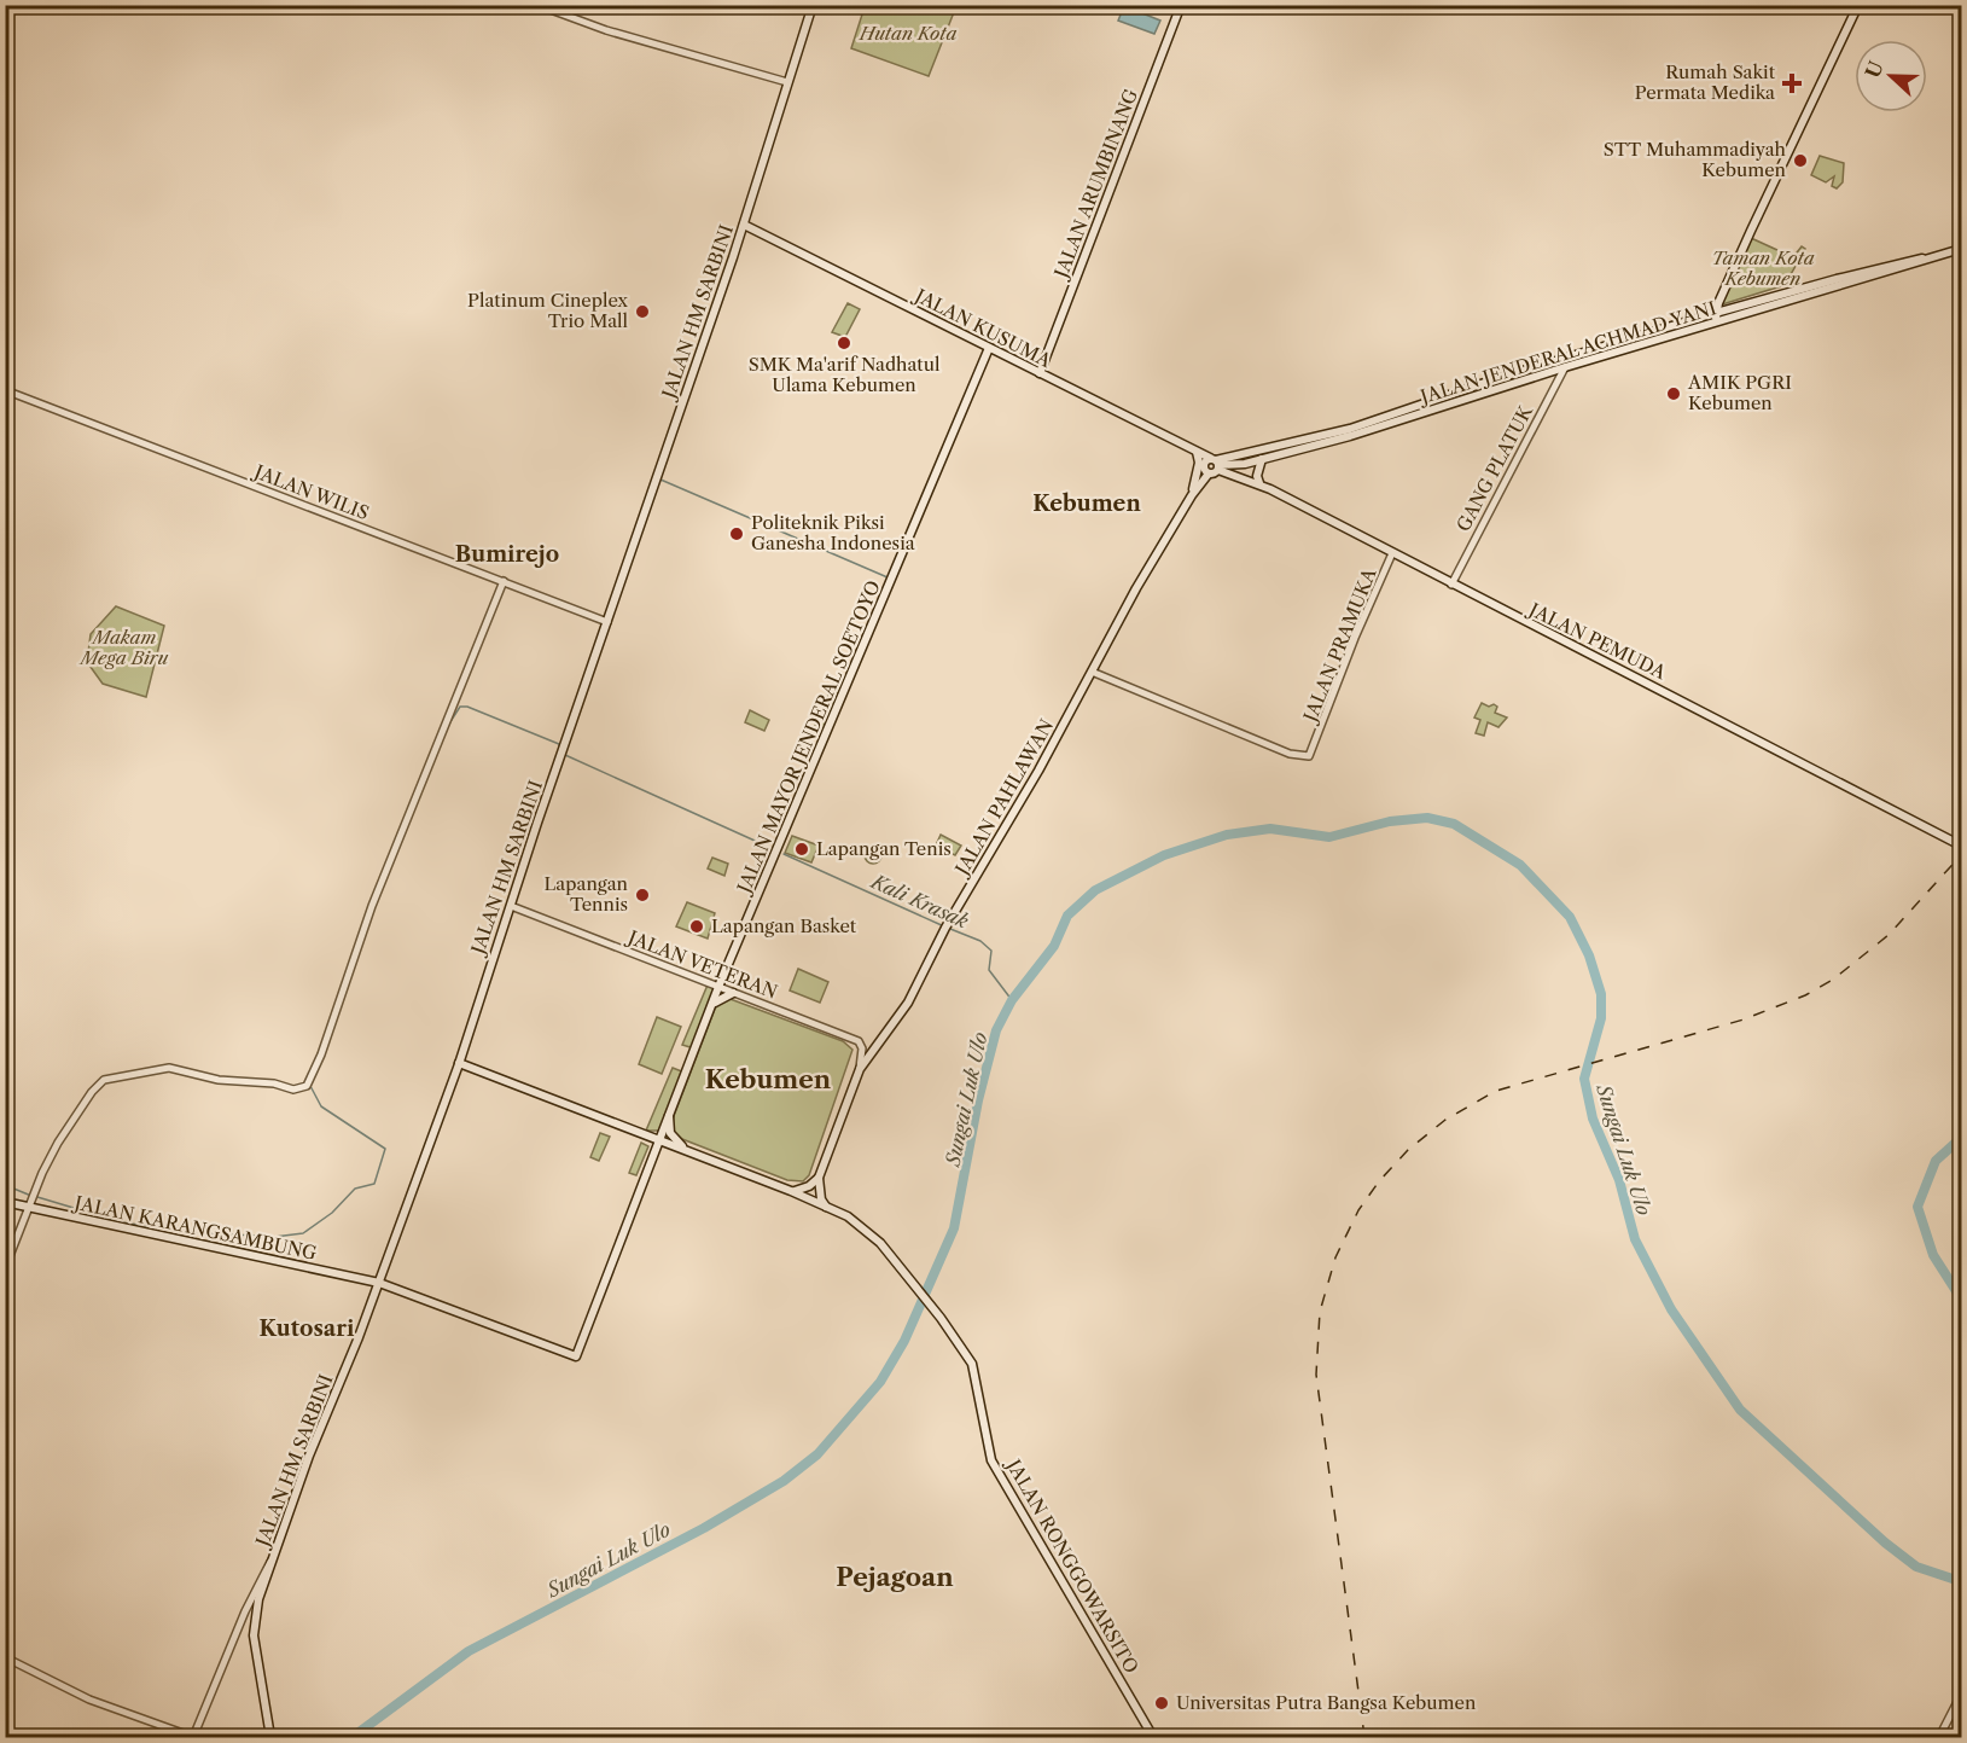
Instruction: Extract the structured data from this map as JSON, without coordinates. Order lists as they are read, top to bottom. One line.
{"streets":{"main road":["JALAN ARUMBINANG","JALAN HM SARBINI","JALAN KUSUMA","JALAN JENDERAL ACHMAD YANI","JALAN PEMUDA","JALAN MAYOR JENDERAL SOETOYO","JALAN PAHLAWAN","JALAN KARANGSAMBUNG","JALAN RONGGOWARSITO"],"street":["GANG PLATUK","JALAN WILIS","JALAN PRAMUKA","JALAN VETERAN"]},"crossings":[["JALAN ARUMBINANG","JALAN KUSUMA"],["JALAN HM SARBINI","JALAN KUSUMA"],["JALAN HM SARBINI","JALAN WILIS"],["JALAN HM SARBINI","JALAN VETERAN"],["JALAN HM SARBINI","JALAN KARANGSAMBUNG"],["JALAN KUSUMA","JALAN JENDERAL ACHMAD YANI"],["JALAN KUSUMA","JALAN PEMUDA"],["JALAN KUSUMA","JALAN MAYOR JENDERAL SOETOYO"],["JALAN JENDERAL ACHMAD YANI","GANG PLATUK"],["JALAN JENDERAL ACHMAD YANI","JALAN PEMUDA"],["GANG PLATUK","JALAN PEMUDA"],["JALAN PEMUDA","JALAN PRAMUKA"],["JALAN PRAMUKA","JALAN PAHLAWAN"],["JALAN MAYOR JENDERAL SOETOYO","JALAN PAHLAWAN"],["JALAN MAYOR JENDERAL SOETOYO","JALAN VETERAN"],["JALAN MAYOR JENDERAL SOETOYO","JALAN KARANGSAMBUNG"],["JALAN PAHLAWAN","JALAN VETERAN"]],"districts":["Kebumen","Bumirejo","Kebumen","Kutosari","Pejagoan"],"water":["Kali Krasak","Sungai Luk Ulo"],"parks":["Hutan Kota","Taman Kota Kebumen","Makam Mega Biru"],"places":{"health":["Rumah Sakit Permata Medika"],"other":["STT Muhammadiyah Kebumen","Platinum Cineplex Trio Mall","SMK Ma'arif Nadhatul Ulama Kebumen","AMIK PGRI Kebumen","Politeknik Piksi Ganesha Indonesia","Lapangan Tenis","Lapangan Tennis","Lapangan Basket","Universitas Putra Bangsa Kebumen"]},"north":"left"}
